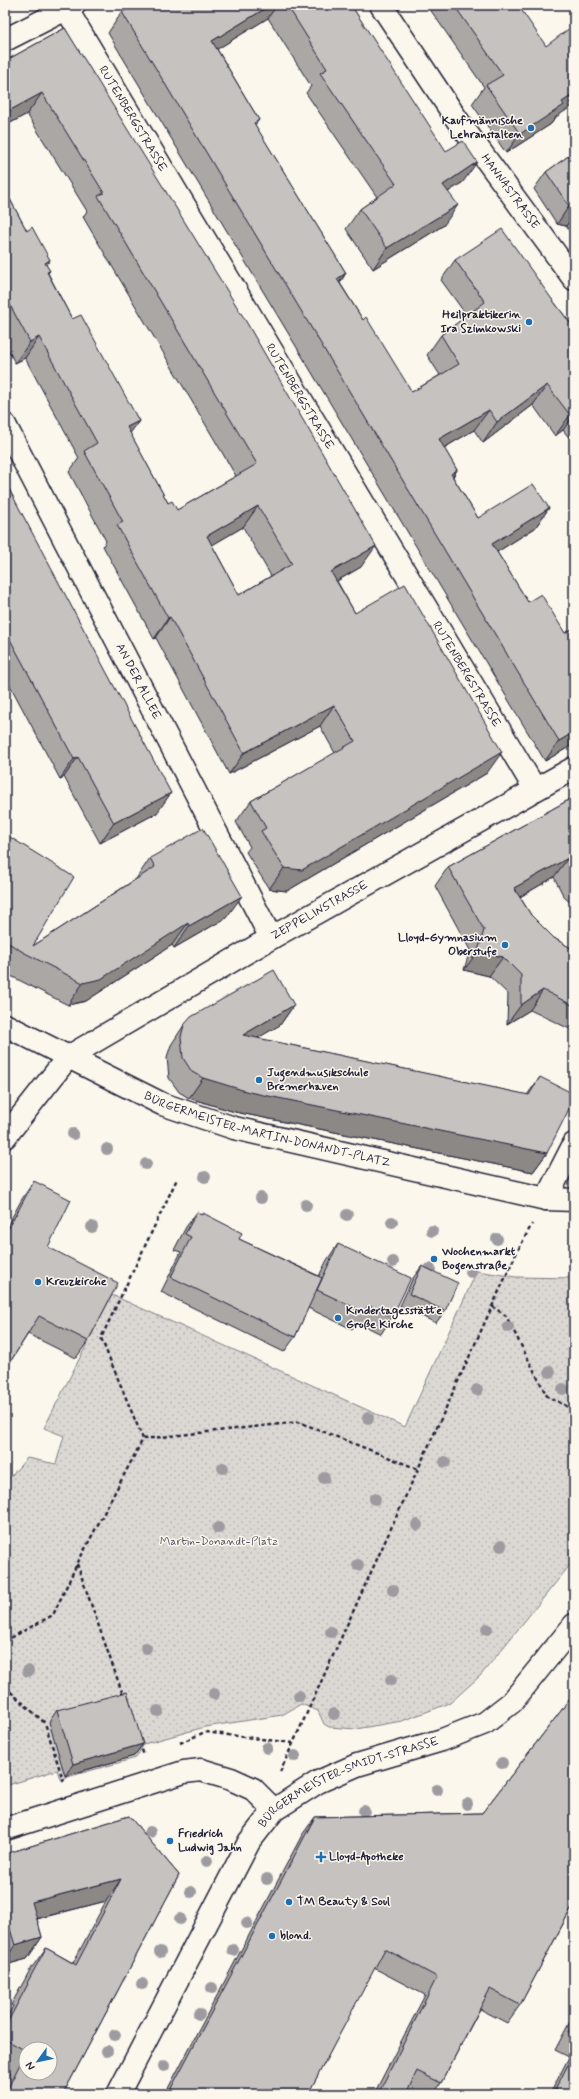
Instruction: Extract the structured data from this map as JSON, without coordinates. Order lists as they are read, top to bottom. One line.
{"streets":{"street":["RUTENBERGSTRASSE","HANNASTRASSE","AN DER ALLEE","ZEPPELINSTRASSE","BÜRGERMEISTER-MARTIN-DONANDT-PLATZ","BÜRGERMEISTER-SMIDT-STRASSE"]},"crossings":[["RUTENBERGSTRASSE","ZEPPELINSTRASSE"],["AN DER ALLEE","ZEPPELINSTRASSE"],["ZEPPELINSTRASSE","BÜRGERMEISTER-MARTIN-DONANDT-PLATZ"]],"parks":["Martin-Donandt-Platz"],"places":{"other":["Kaufmännische Lehranstalten","Heilpraktikerin Ira Szimkowski","Lloyd-Gymnasium Oberstufe","Jugendmusikschule Bremerhaven","Wochenmarkt Bogenstraße","Kreuzkirche","Kindertagesstätte Große Kirche","Friedrich Ludwig Jahn","TM Beauty & Soul","blond."],"health":["Lloyd-Apotheke"]},"north":"bottom left"}
